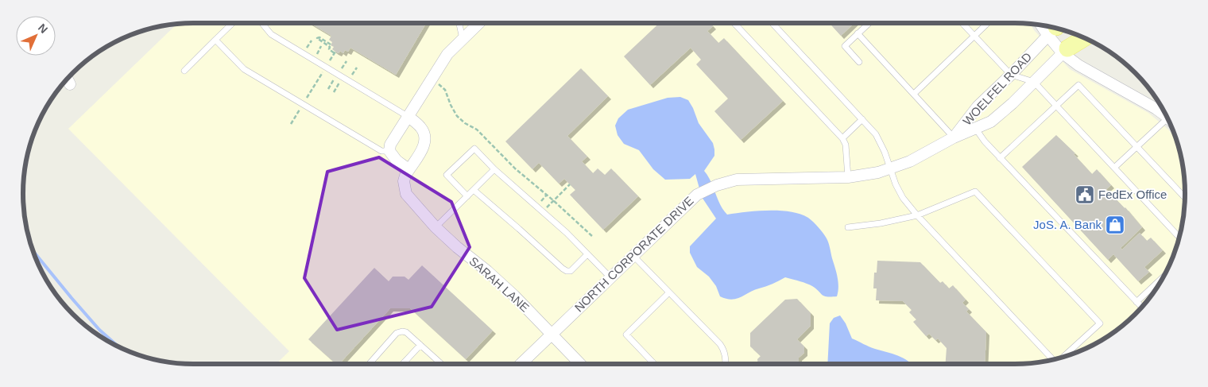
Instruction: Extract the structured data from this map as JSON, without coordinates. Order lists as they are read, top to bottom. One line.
{"streets":{"street":["WOELFEL ROAD","NORTH CORPORATE DRIVE","SARAH LANE"]},"crossings":[["WOELFEL ROAD","NORTH CORPORATE DRIVE"],["NORTH CORPORATE DRIVE","SARAH LANE"]],"places":{"public building":["FedEx Office"],"shop":["JoS. A. Bank"]},"north":"top right"}
